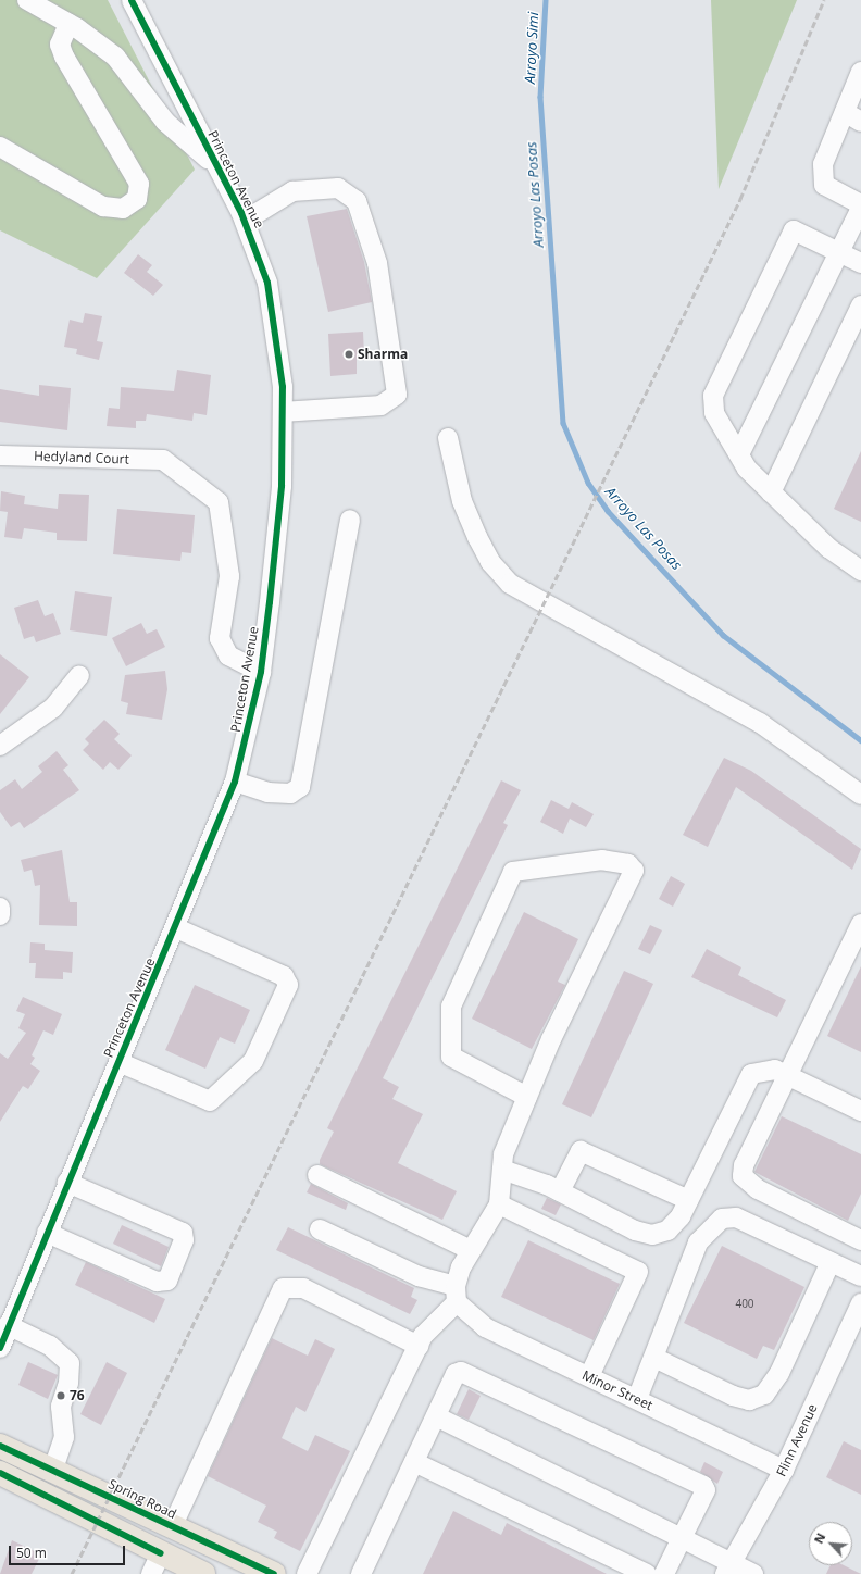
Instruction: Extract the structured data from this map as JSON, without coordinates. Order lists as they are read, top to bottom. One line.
{"streets":{"main road":["Spring Road"],"street":["Princeton Avenue","Hedyland Court","Minor Street","Flinn Avenue"]},"crossings":[["Princeton Avenue","Hedyland Court"],["Minor Street","Flinn Avenue"]],"water":["Arroyo Simi","Arroyo Las Posas"],"places":["Sharma","76"],"house_numbers":["400"],"scale_bar":"50 m","north":"top left"}
